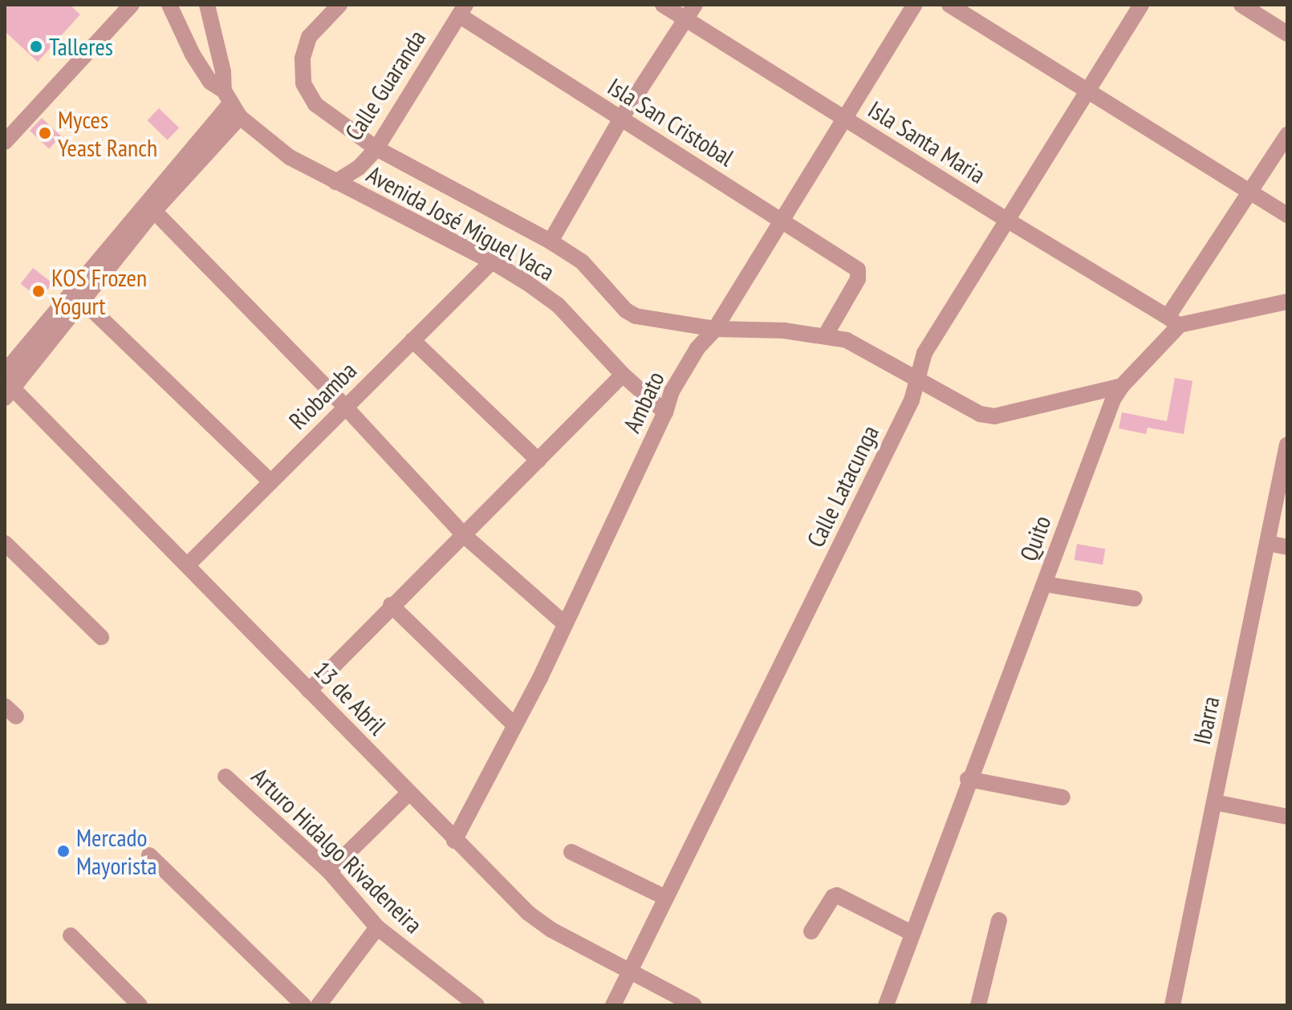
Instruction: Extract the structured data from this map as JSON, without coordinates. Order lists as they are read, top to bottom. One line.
{"streets":{"street":["Calle Guaranda","Isla San Cristobal","Isla Santa Maria","Avenida José Miguel Vaca","Riobamba","Ambato","Calle Latacunga","Quito","13 de Abril","Ibarra","Arturo Hidalgo Rivadeneira"]},"crossings":[["Calle Guaranda","Isla San Cristobal"],["Calle Guaranda","Avenida José Miguel Vaca"],["Isla San Cristobal","Ambato"],["Isla Santa Maria","Ambato"],["Isla Santa Maria","Calle Latacunga"],["Isla Santa Maria","Quito"],["Avenida José Miguel Vaca","Riobamba"],["Avenida José Miguel Vaca","Ambato"],["Riobamba","13 de Abril"],["Ambato","13 de Abril"],["Calle Latacunga","13 de Abril"]],"places":["Talleres","Myces Yeast Ranch","KOS Frozen Yogurt","Mercado Mayorista"]}
